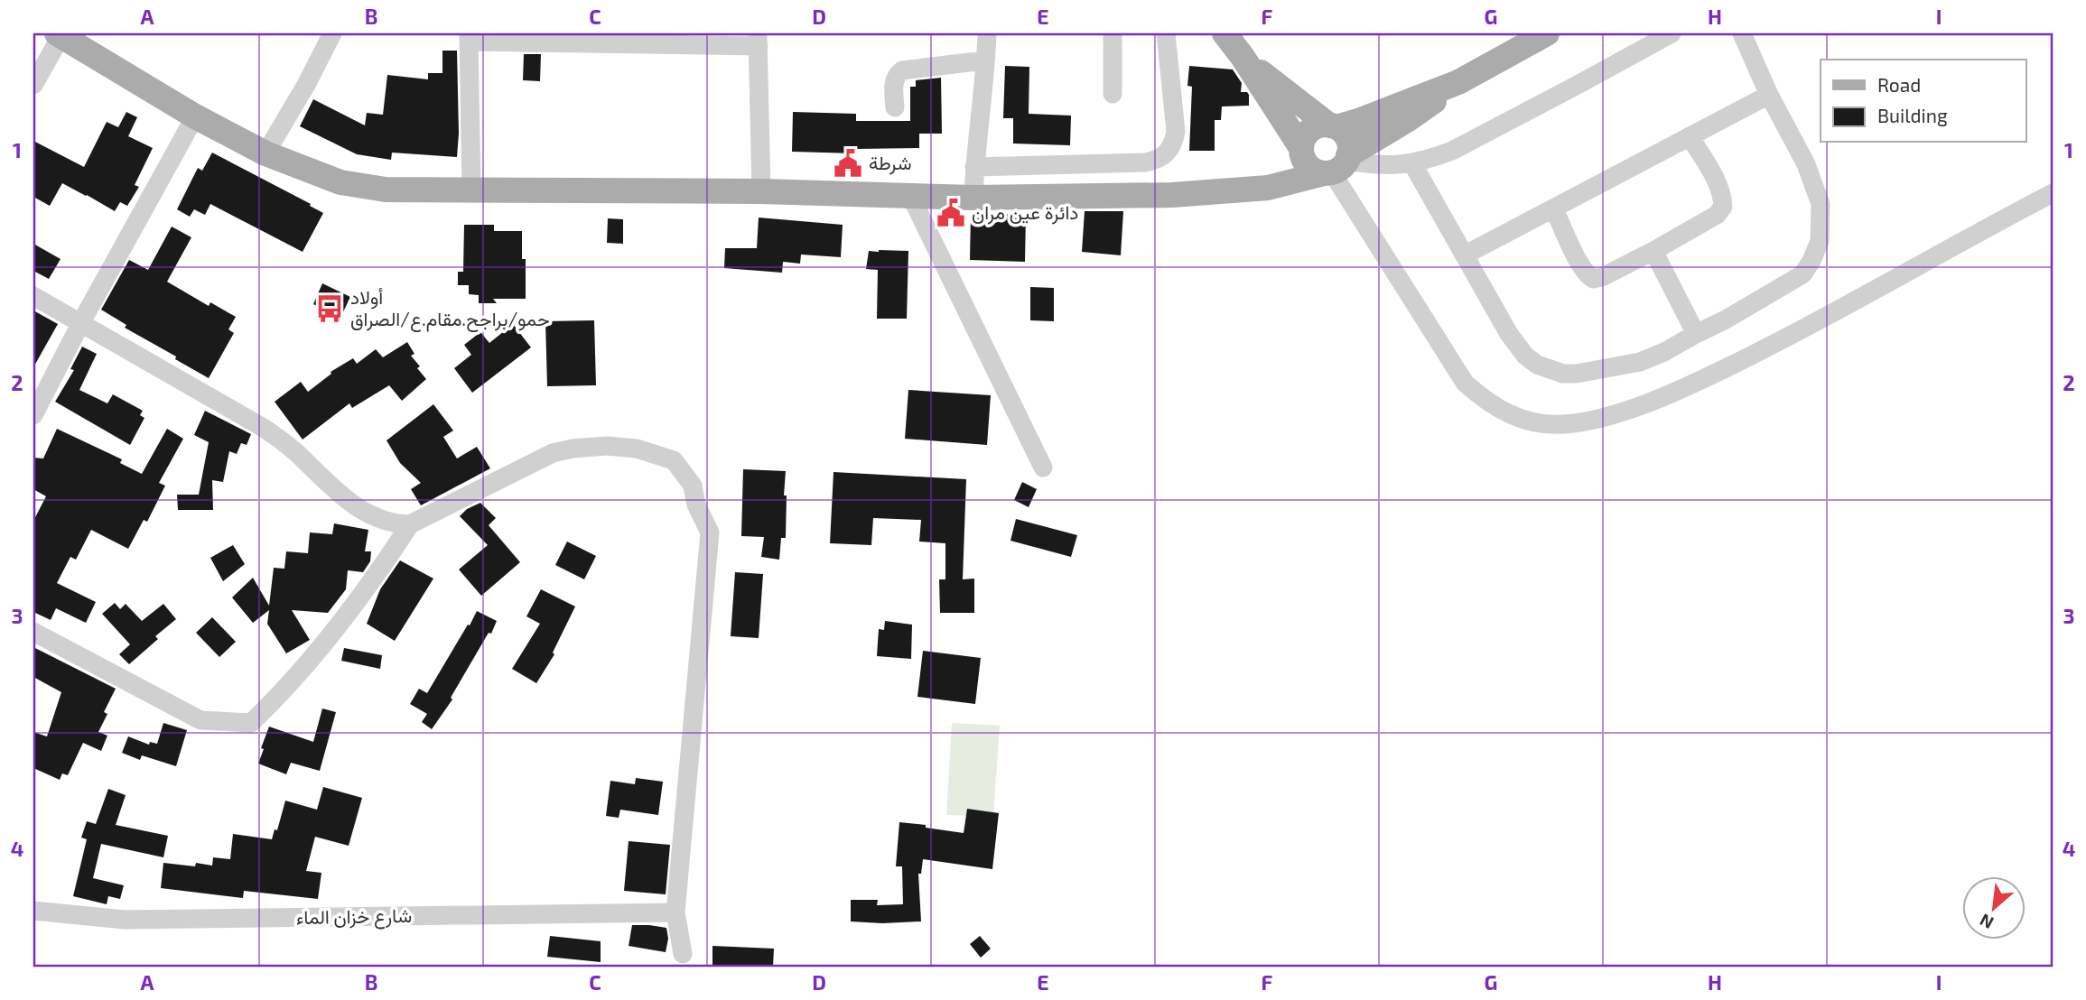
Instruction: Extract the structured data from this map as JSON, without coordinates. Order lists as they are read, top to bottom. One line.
{"streets":{"street":["شارع خزان الماء"]},"places":{"public building":["شرطة","دائرة عين مران"],"bus stop":["أولاد حمو/براجح.مقام.ع/الصراق"]},"legend":["Road","Building"],"north":"bottom left","grid":{"columns":["A","B","C","D","E","F","G","H","I"],"rows":["1","2","3","4"]}}
